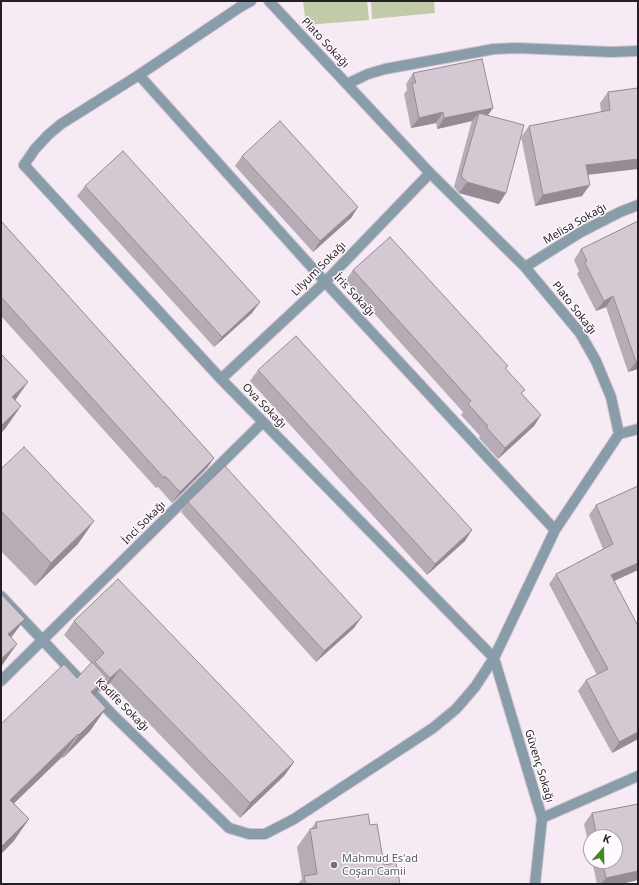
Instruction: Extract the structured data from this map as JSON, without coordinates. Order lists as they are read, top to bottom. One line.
{"streets":{"street":["Plato Sokağı","Melisa Sokağı","Lilyum Sokağı","İris Sokağı","Ova Sokağı","İnci Sokağı","Kadife Sokağı","Güvenç Sokağı"]},"crossings":[["Plato Sokağı","Melisa Sokağı"],["Plato Sokağı","Lilyum Sokağı"],["Lilyum Sokağı","İris Sokağı"],["Lilyum Sokağı","Ova Sokağı"],["İris Sokağı","Ova Sokağı"],["Ova Sokağı","İnci Sokağı"],["Ova Sokağı","Kadife Sokağı"],["Ova Sokağı","Güvenç Sokağı"],["İnci Sokağı","Kadife Sokağı"],["Kadife Sokağı","Güvenç Sokağı"]],"places":["Mahmud Es'ad Coşan Camii"],"north":"top"}
